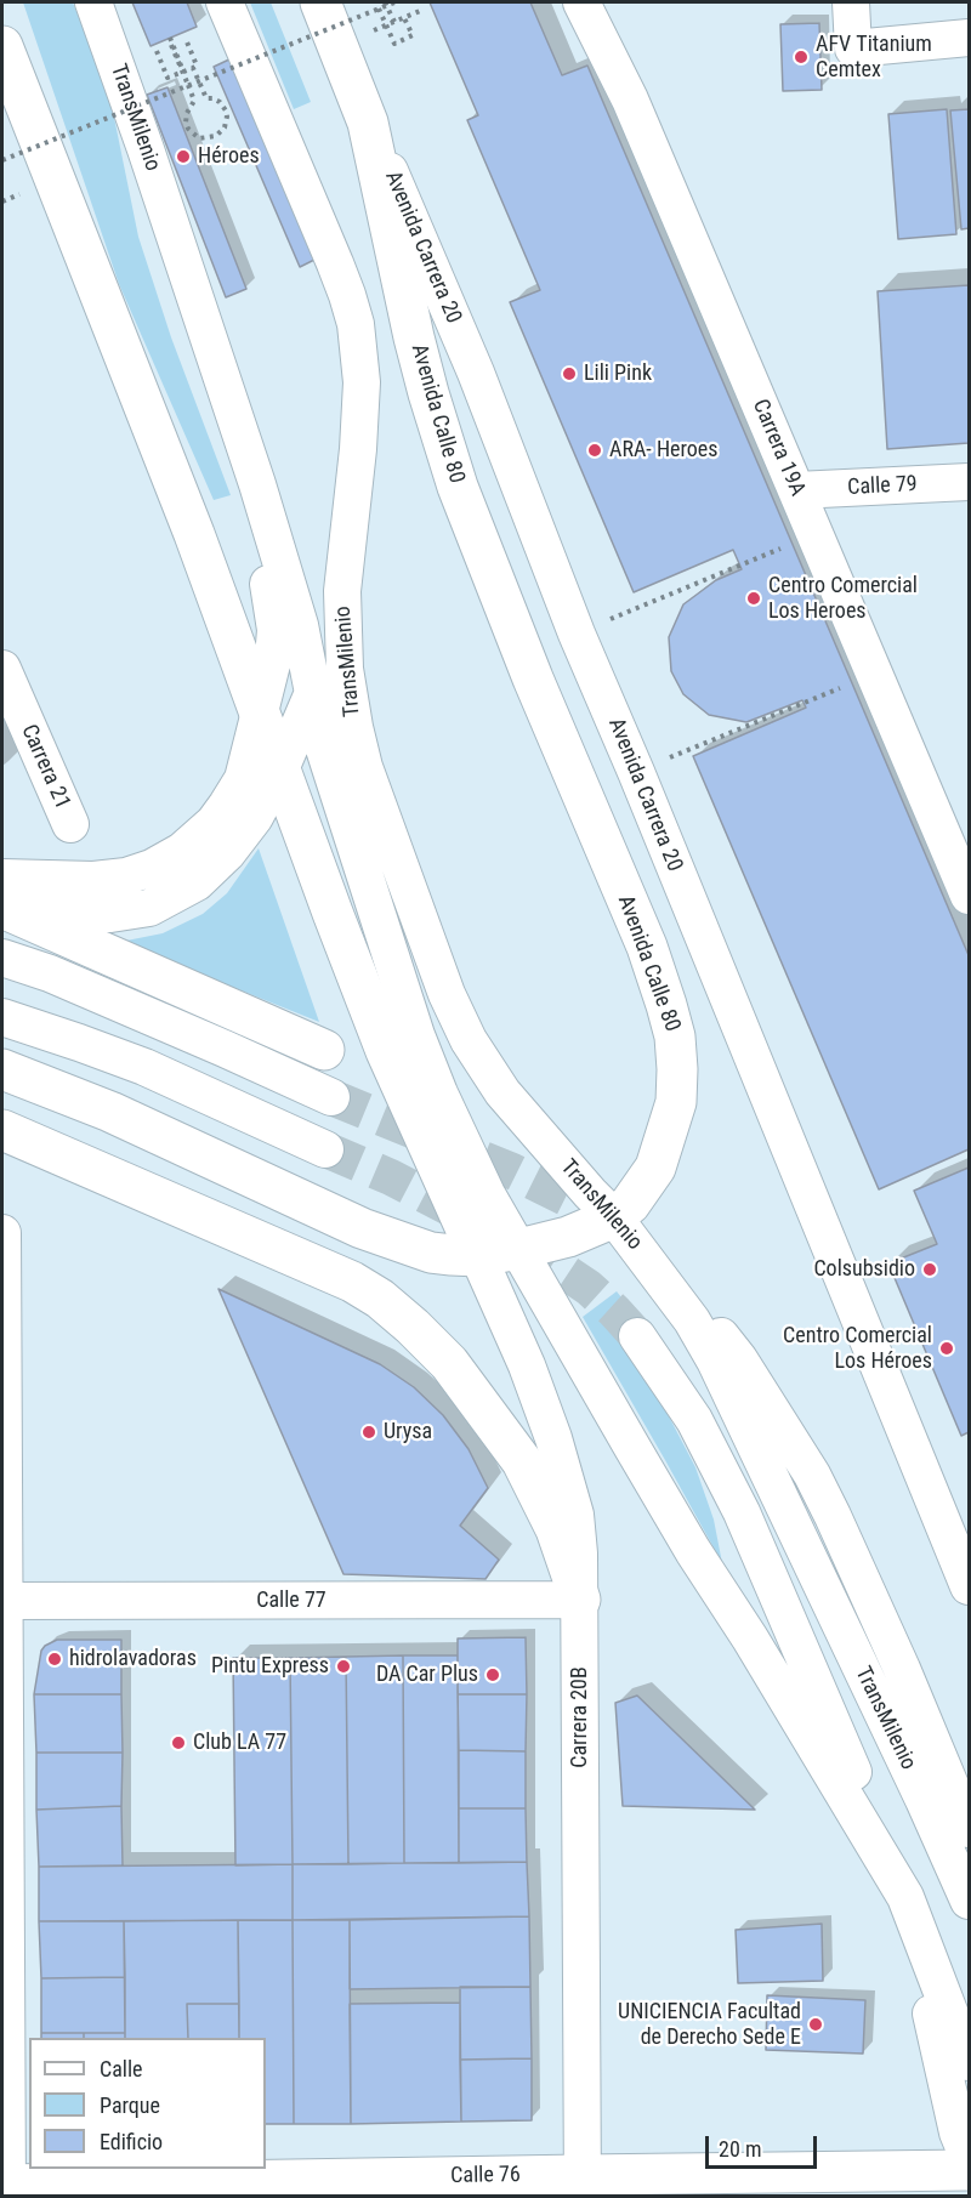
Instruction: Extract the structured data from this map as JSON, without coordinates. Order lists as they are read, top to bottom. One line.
{"streets":{"main road":["Avenida Carrera 20","Avenida Calle 80","Calle 76"],"street":["TransMilenio","Carrera 19A","Calle 79","Carrera 21","Calle 77","Carrera 20B"]},"crossings":[["TransMilenio","Avenida Calle 80"],["Avenida Carrera 20","Avenida Calle 80"],["Avenida Calle 80","Carrera 20B"],["Carrera 19A","Calle 79"],["Calle 77","Carrera 20B"],["Carrera 20B","Calle 76"]],"places":["AFV Titanium Cemtex","Héroes","Lili Pink","ARA- Heroes","Centro Comercial Los Heroes","Colsubsidio","Centro Comercial Los Héroes","Urysa","hidrolavadoras","Pintu Express","DA Car Plus","Club LA 77","UNICIENCIA Facultad de Derecho Sede E"],"legend":["Calle","Parque","Edificio"],"scale_bar":"20 m"}
